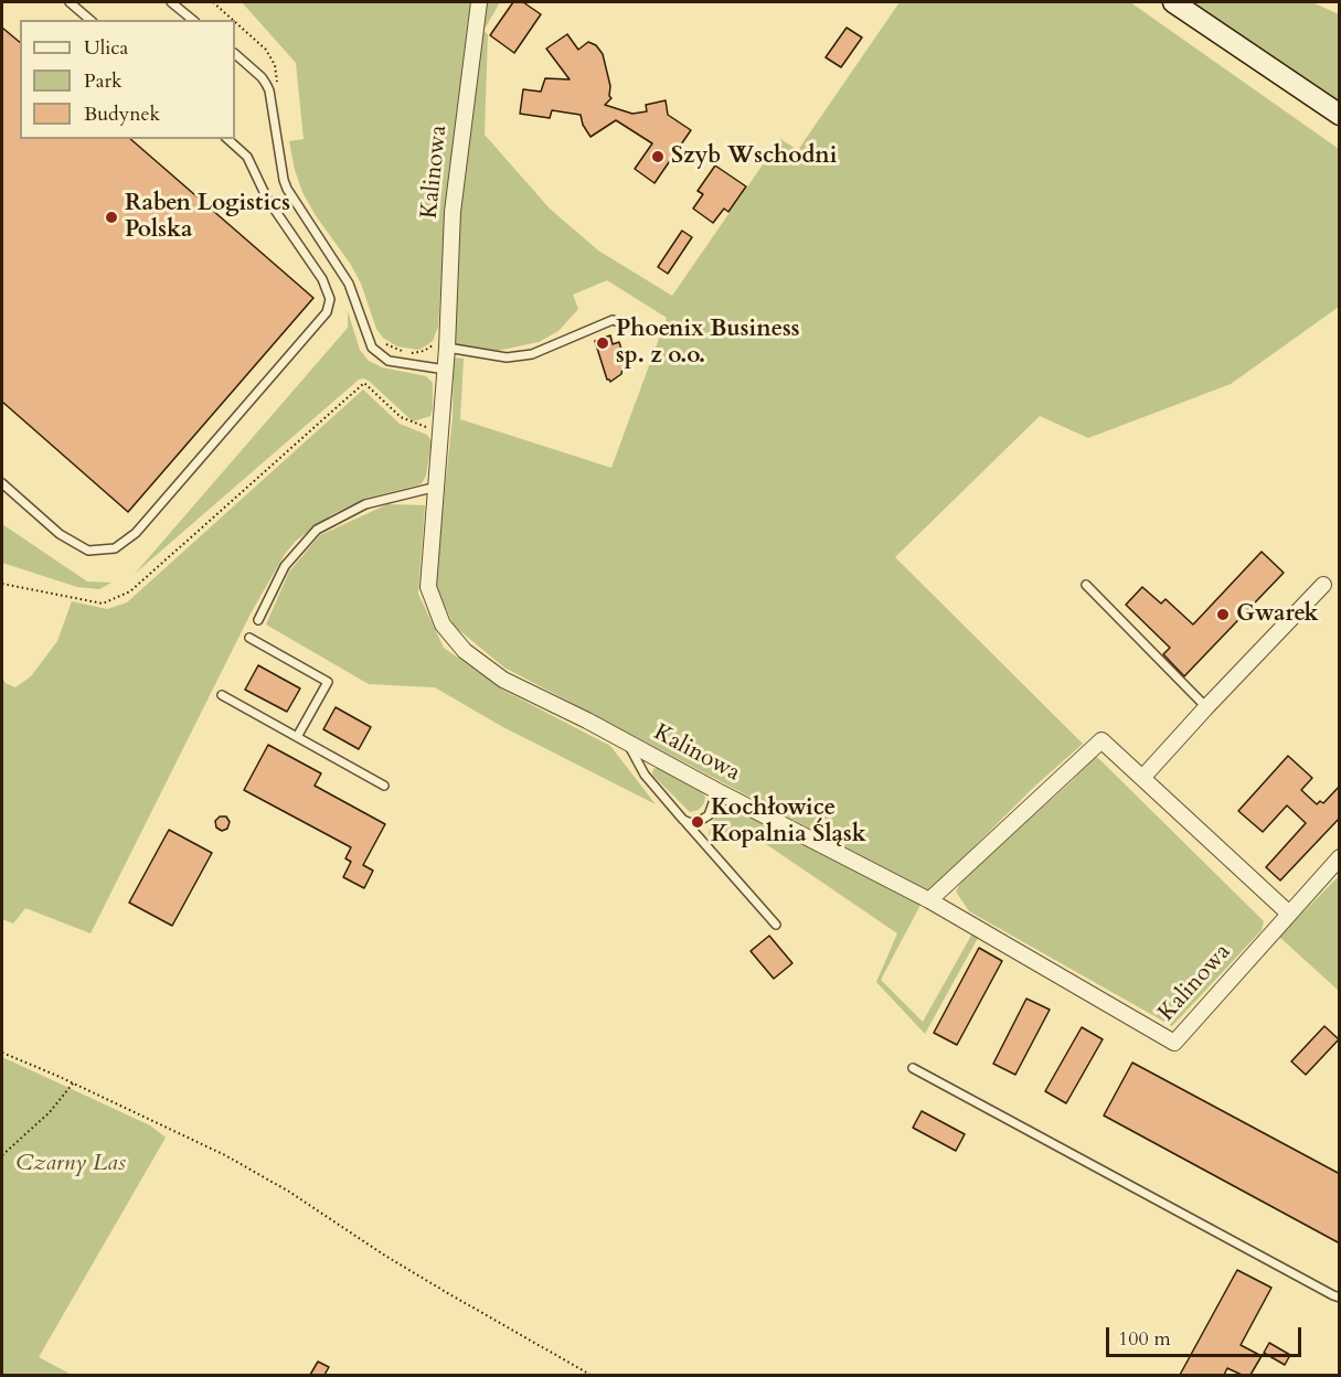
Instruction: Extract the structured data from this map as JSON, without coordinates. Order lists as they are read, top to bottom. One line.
{"streets":{"street":["Kalinowa"]},"parks":["Czarny Las"],"places":["Szyb Wschodni","Raben Logistics Polska","Phoenix Business sp. z o.o.","Gwarek","Kochłowice Kopalnia Śląsk"],"legend":["Ulica","Park","Budynek"],"scale_bar":"100 m"}
